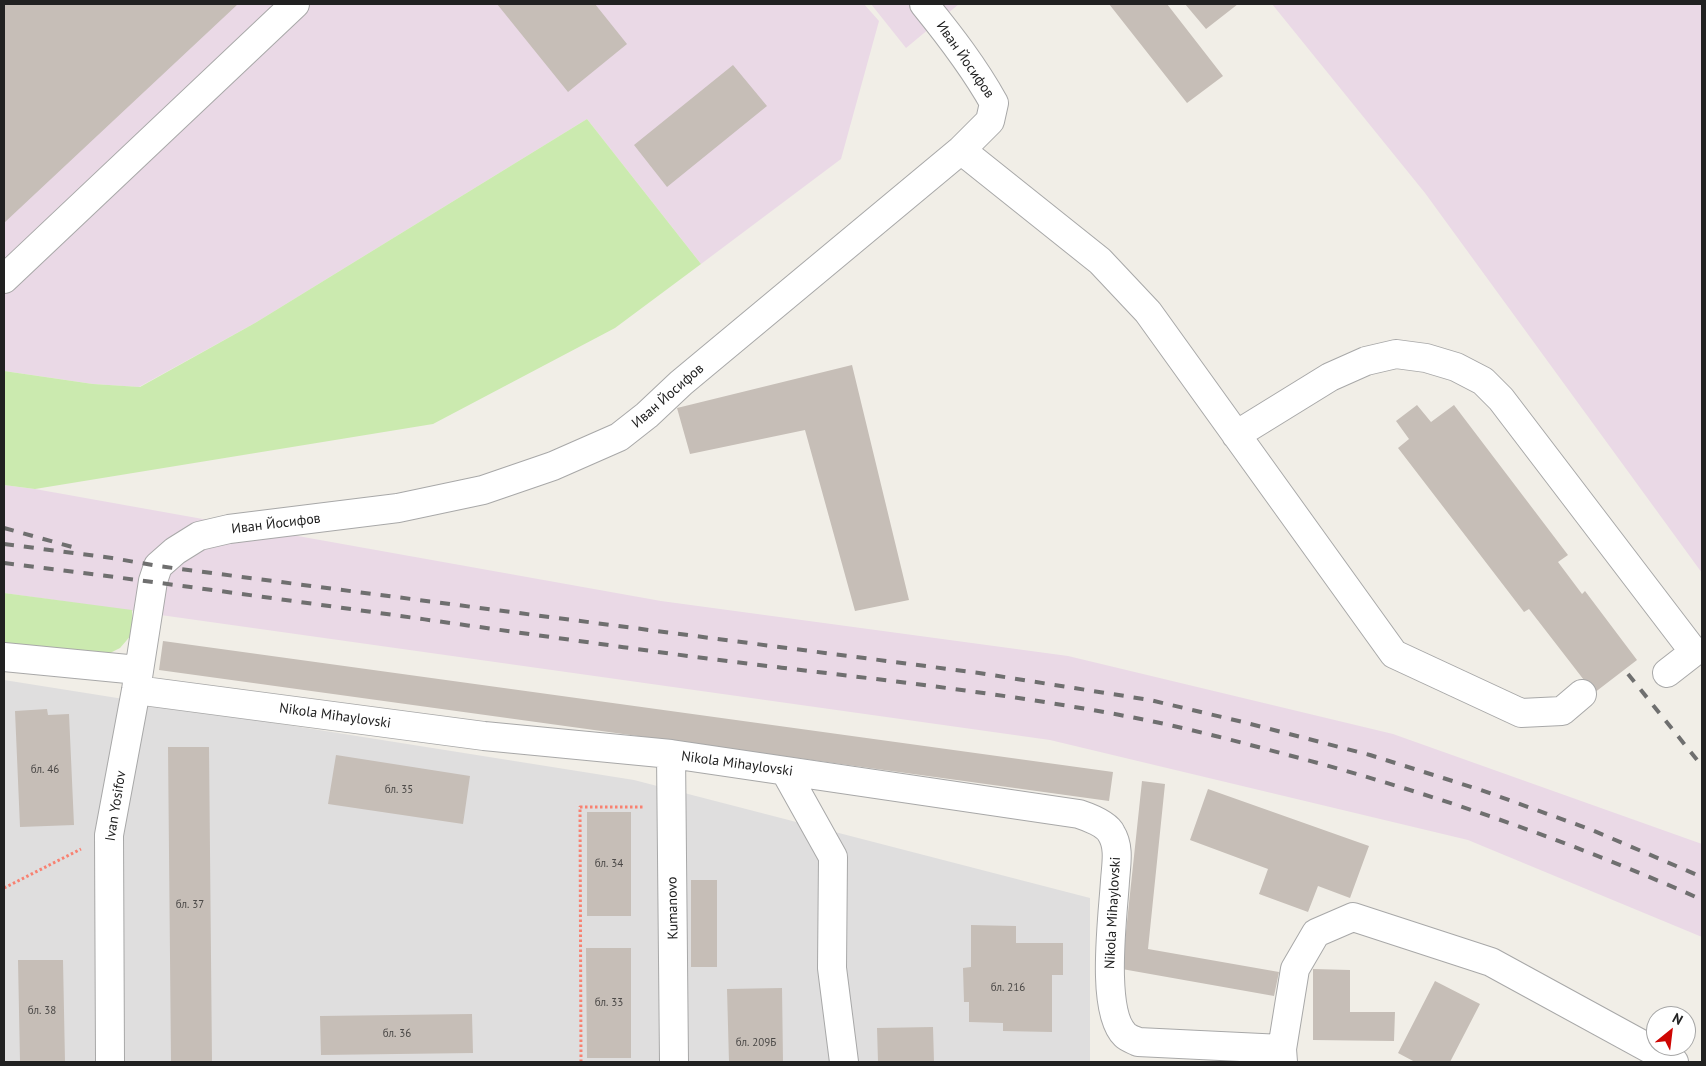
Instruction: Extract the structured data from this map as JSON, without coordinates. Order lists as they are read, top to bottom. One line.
{"streets":{"street":["Иван Йосифов","Nikola Mihaylovski","Ivan Yosifov","Kumanovo"]},"crossings":[["Иван Йосифов","Nikola Mihaylovski"],["Иван Йосифов","Ivan Yosifov"],["Nikola Mihaylovski","Ivan Yosifov"],["Nikola Mihaylovski","Kumanovo"]],"house_numbers":["бл. 46","бл. 35","бл. 34","бл. 37","бл. 216","бл. 33","бл. 38","бл. 36","бл. 209Б"],"north":"top right"}
